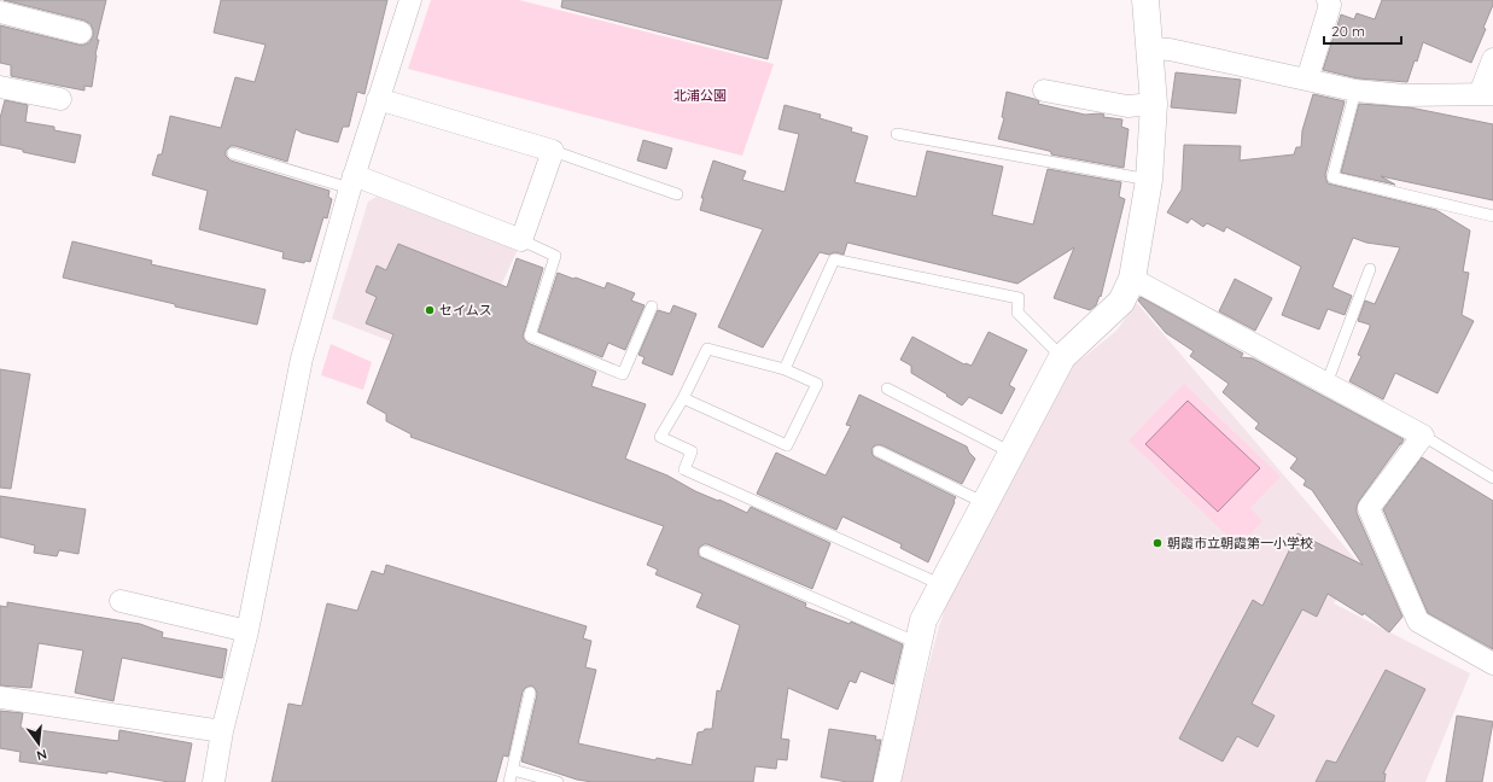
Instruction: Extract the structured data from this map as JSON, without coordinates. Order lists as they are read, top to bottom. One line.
{"parks":["北浦公園"],"places":["セイムス","朝霞市立朝霞第一小学校"],"scale_bar":"20 m","north":"bottom"}
